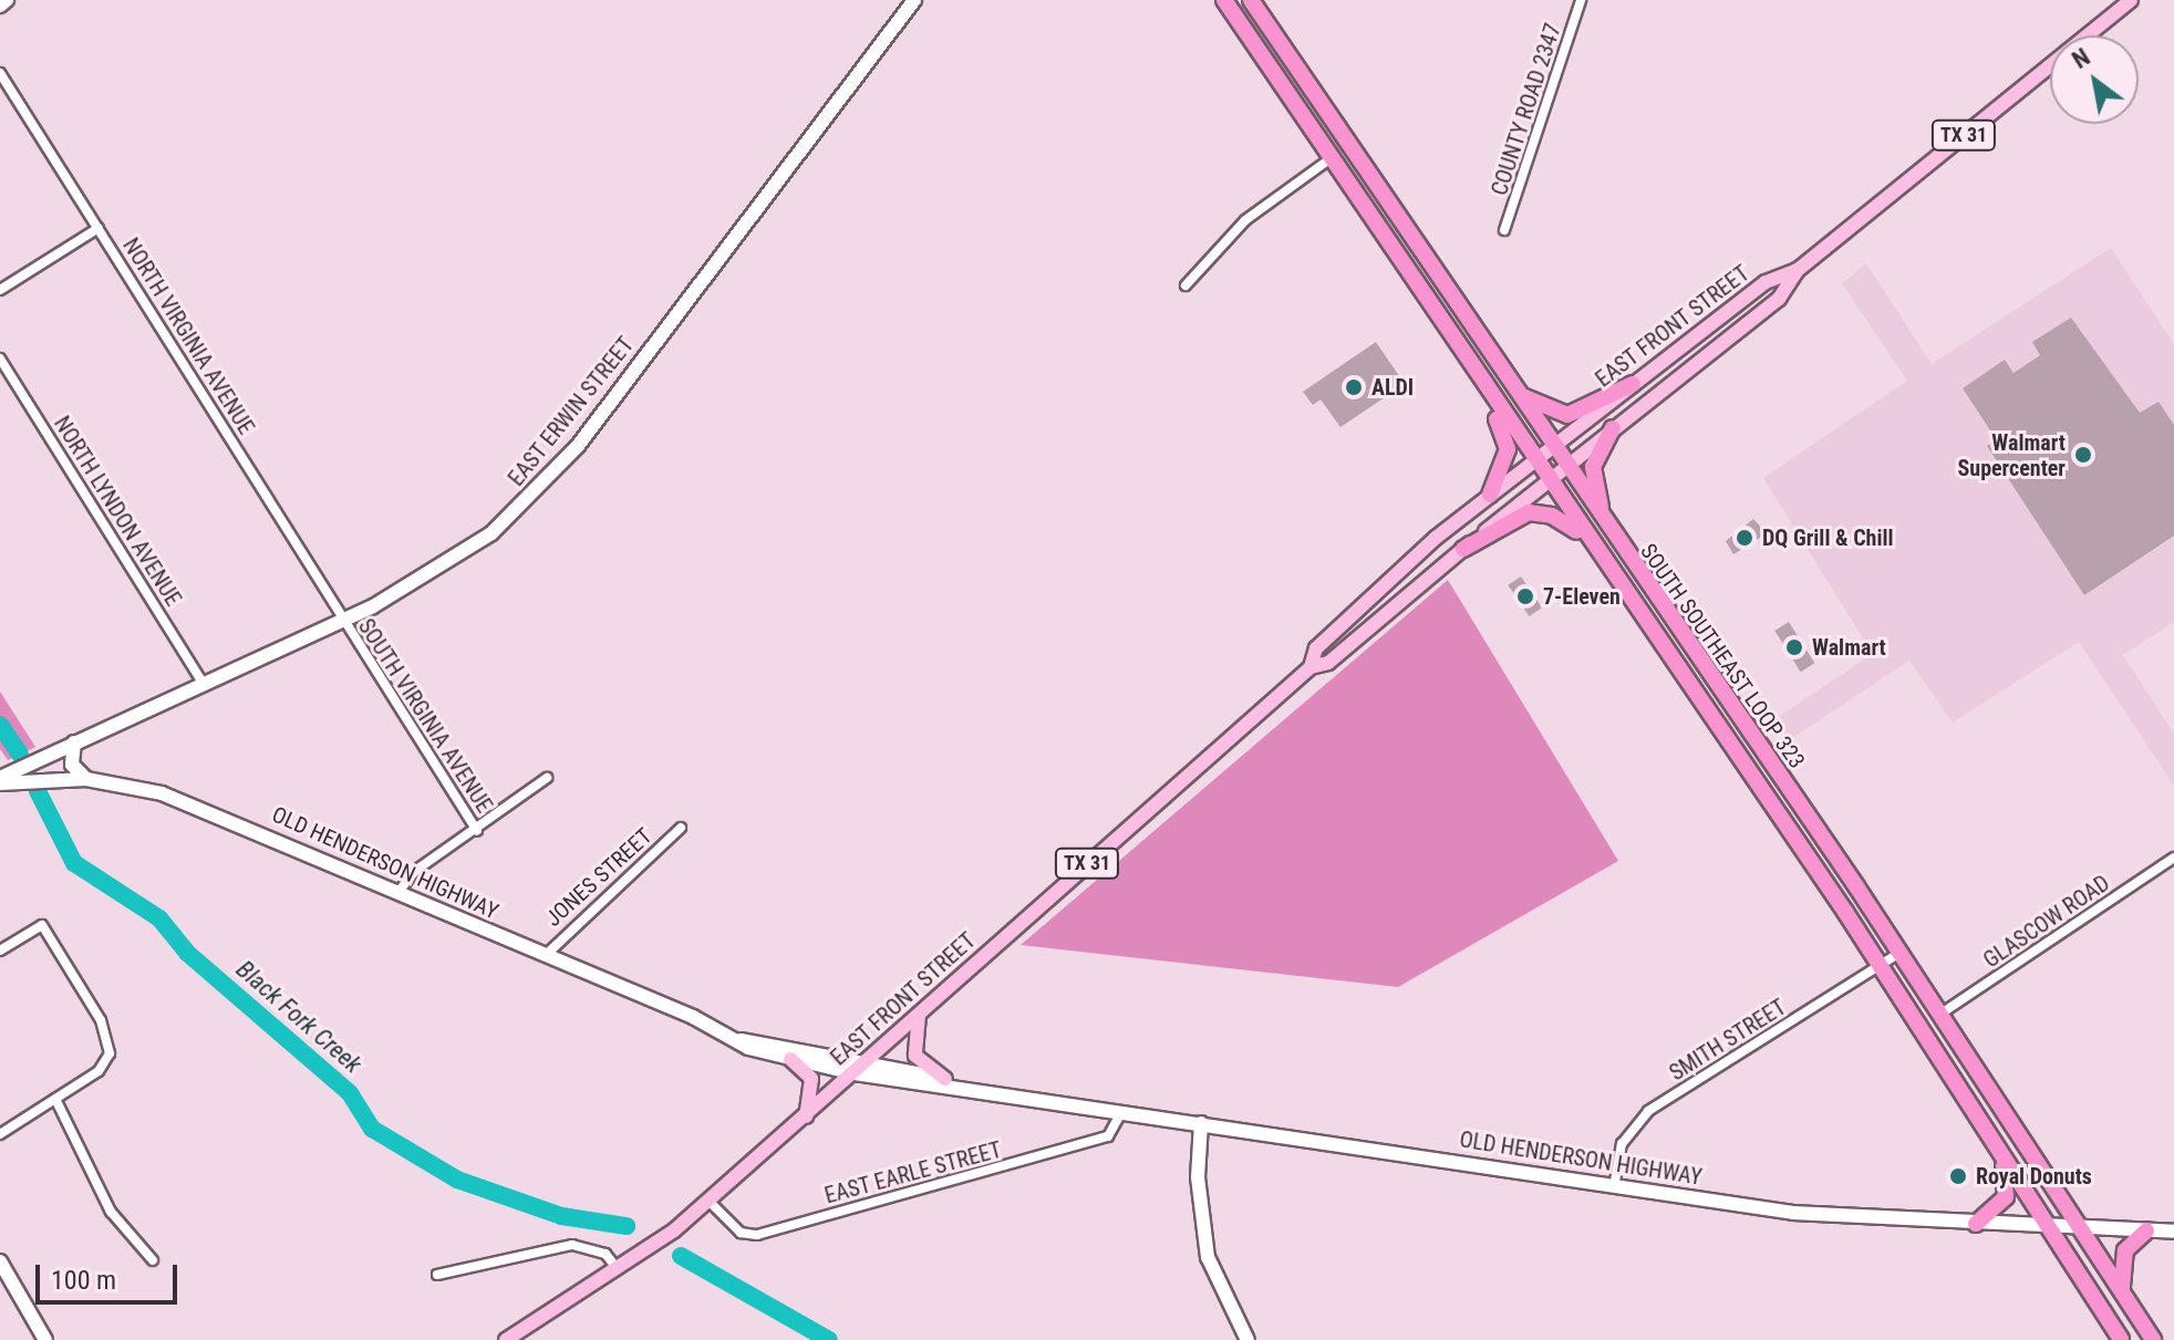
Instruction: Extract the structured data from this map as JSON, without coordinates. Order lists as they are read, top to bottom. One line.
{"streets":{"highway":["SOUTH SOUTHEAST LOOP 323"],"main road":["TX 31","EAST FRONT STREET","EAST ERWIN STREET","OLD HENDERSON HIGHWAY"],"street":["COUNTY ROAD 2347","NORTH VIRGINIA AVENUE","NORTH LYNDON AVENUE","SOUTH VIRGINIA AVENUE","JONES STREET","GLASCOW ROAD","SMITH STREET","EAST EARLE STREET"]},"crossings":[["TX 31","EAST FRONT STREET"],["EAST FRONT STREET","SOUTH SOUTHEAST LOOP 323"],["EAST FRONT STREET","OLD HENDERSON HIGHWAY"],["EAST FRONT STREET","EAST EARLE STREET"],["NORTH VIRGINIA AVENUE","EAST ERWIN STREET"],["NORTH VIRGINIA AVENUE","SOUTH VIRGINIA AVENUE"],["EAST ERWIN STREET","NORTH LYNDON AVENUE"],["EAST ERWIN STREET","SOUTH VIRGINIA AVENUE"],["EAST ERWIN STREET","OLD HENDERSON HIGHWAY"],["SOUTH SOUTHEAST LOOP 323","OLD HENDERSON HIGHWAY"],["SOUTH SOUTHEAST LOOP 323","GLASCOW ROAD"],["SOUTH SOUTHEAST LOOP 323","SMITH STREET"],["OLD HENDERSON HIGHWAY","JONES STREET"],["OLD HENDERSON HIGHWAY","SMITH STREET"],["OLD HENDERSON HIGHWAY","EAST EARLE STREET"]],"water":["Black Fork Creek"],"places":["ALDI","Walmart Supercenter","DQ Grill & Chill","7-Eleven","Walmart","Royal Donuts"],"scale_bar":"100 m","north":"top left"}
